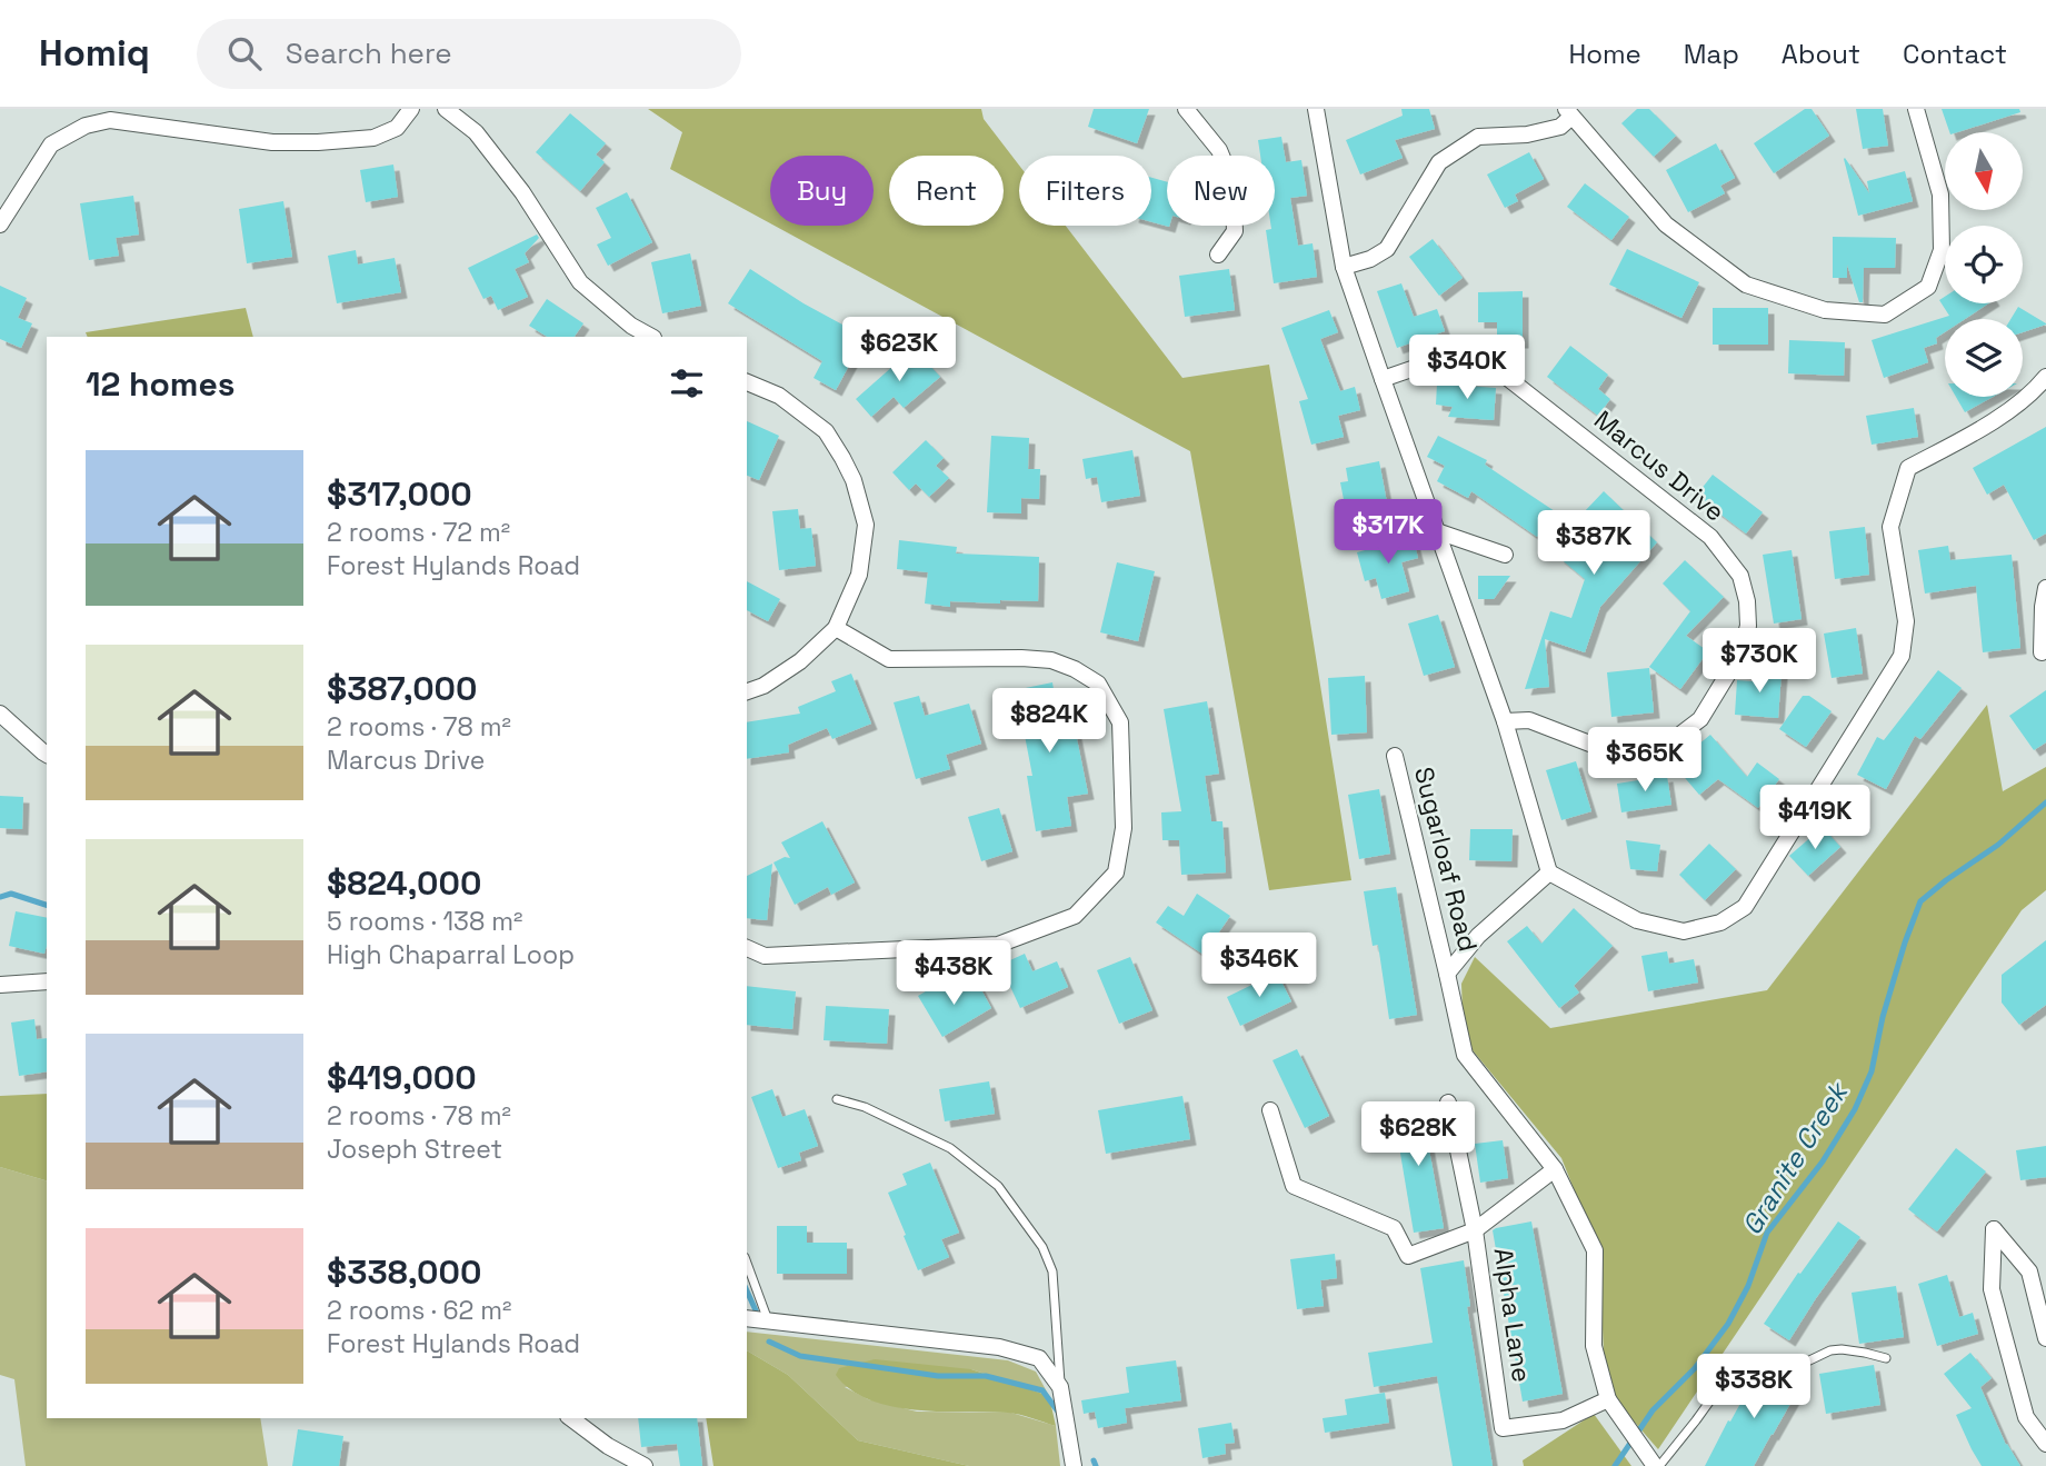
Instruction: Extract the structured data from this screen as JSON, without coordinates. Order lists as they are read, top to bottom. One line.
{"streets":{"street":["Marcus Drive","Sugarloaf Road","Alpha Lane"]},"crossings":[["Sugarloaf Road","Alpha Lane"]],"water":["Granite Creek"],"north":"bottom","page":{"header":"Homiq","search":"Search here","nav":["Home","Map","About","Contact"],"chip":["Buy","Rent","Filters","New"],"price":["$623K","$340K","$317K","$387K","$730K","$824K","$365K","$419K","$346K","$438K","$628K","$338K"],"heading":"12 homes","list":[{"name":"$317,000","note":"2 rooms · 72 m² · Forest Hylands Road"},{"name":"$387,000","note":"2 rooms · 78 m² · Marcus Drive"},{"name":"$824,000","note":"5 rooms · 138 m² · High Chaparral Loop"},{"name":"$419,000","note":"2 rooms · 78 m² · Joseph Street"},{"name":"$338,000","note":"2 rooms · 62 m² · Forest Hylands Road"}]}}
